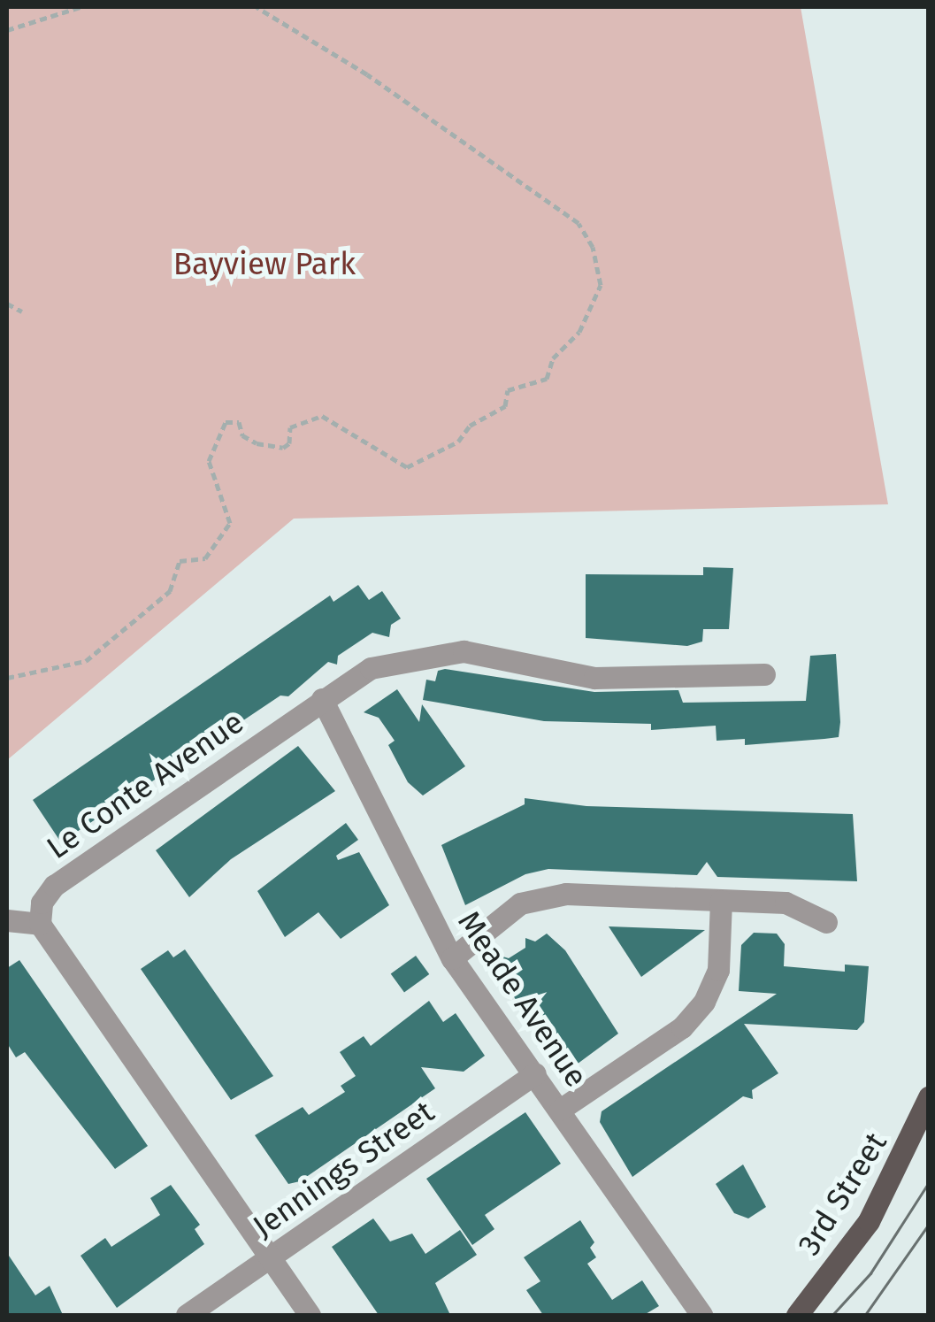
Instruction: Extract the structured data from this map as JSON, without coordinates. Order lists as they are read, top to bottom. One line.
{"streets":{"main road":["3rd Street"],"street":["Le Conte Avenue","Meade Avenue","Jennings Street"]},"crossings":[["Le Conte Avenue","Meade Avenue"],["Meade Avenue","Jennings Street"]],"parks":["Bayview Park"]}
